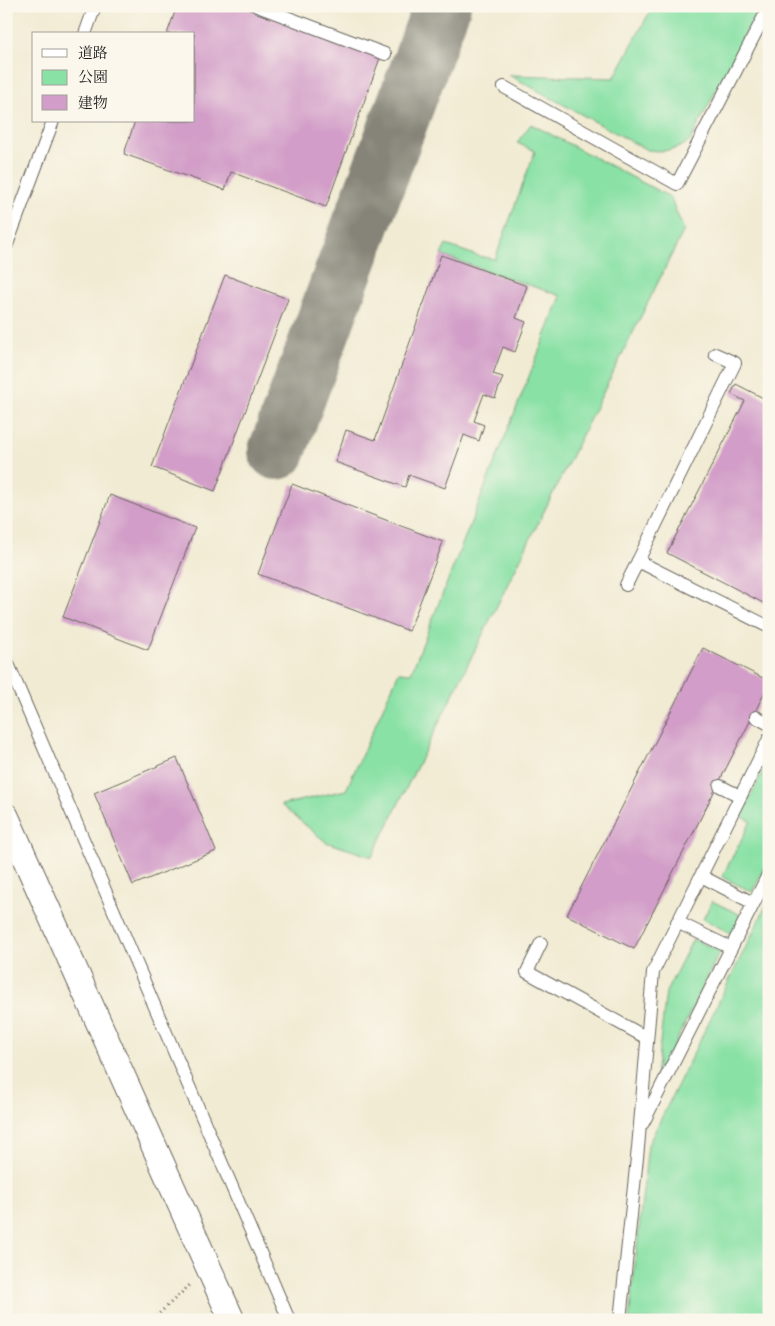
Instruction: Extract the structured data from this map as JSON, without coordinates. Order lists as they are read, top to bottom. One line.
{"legend":["道路","公園","建物"]}
